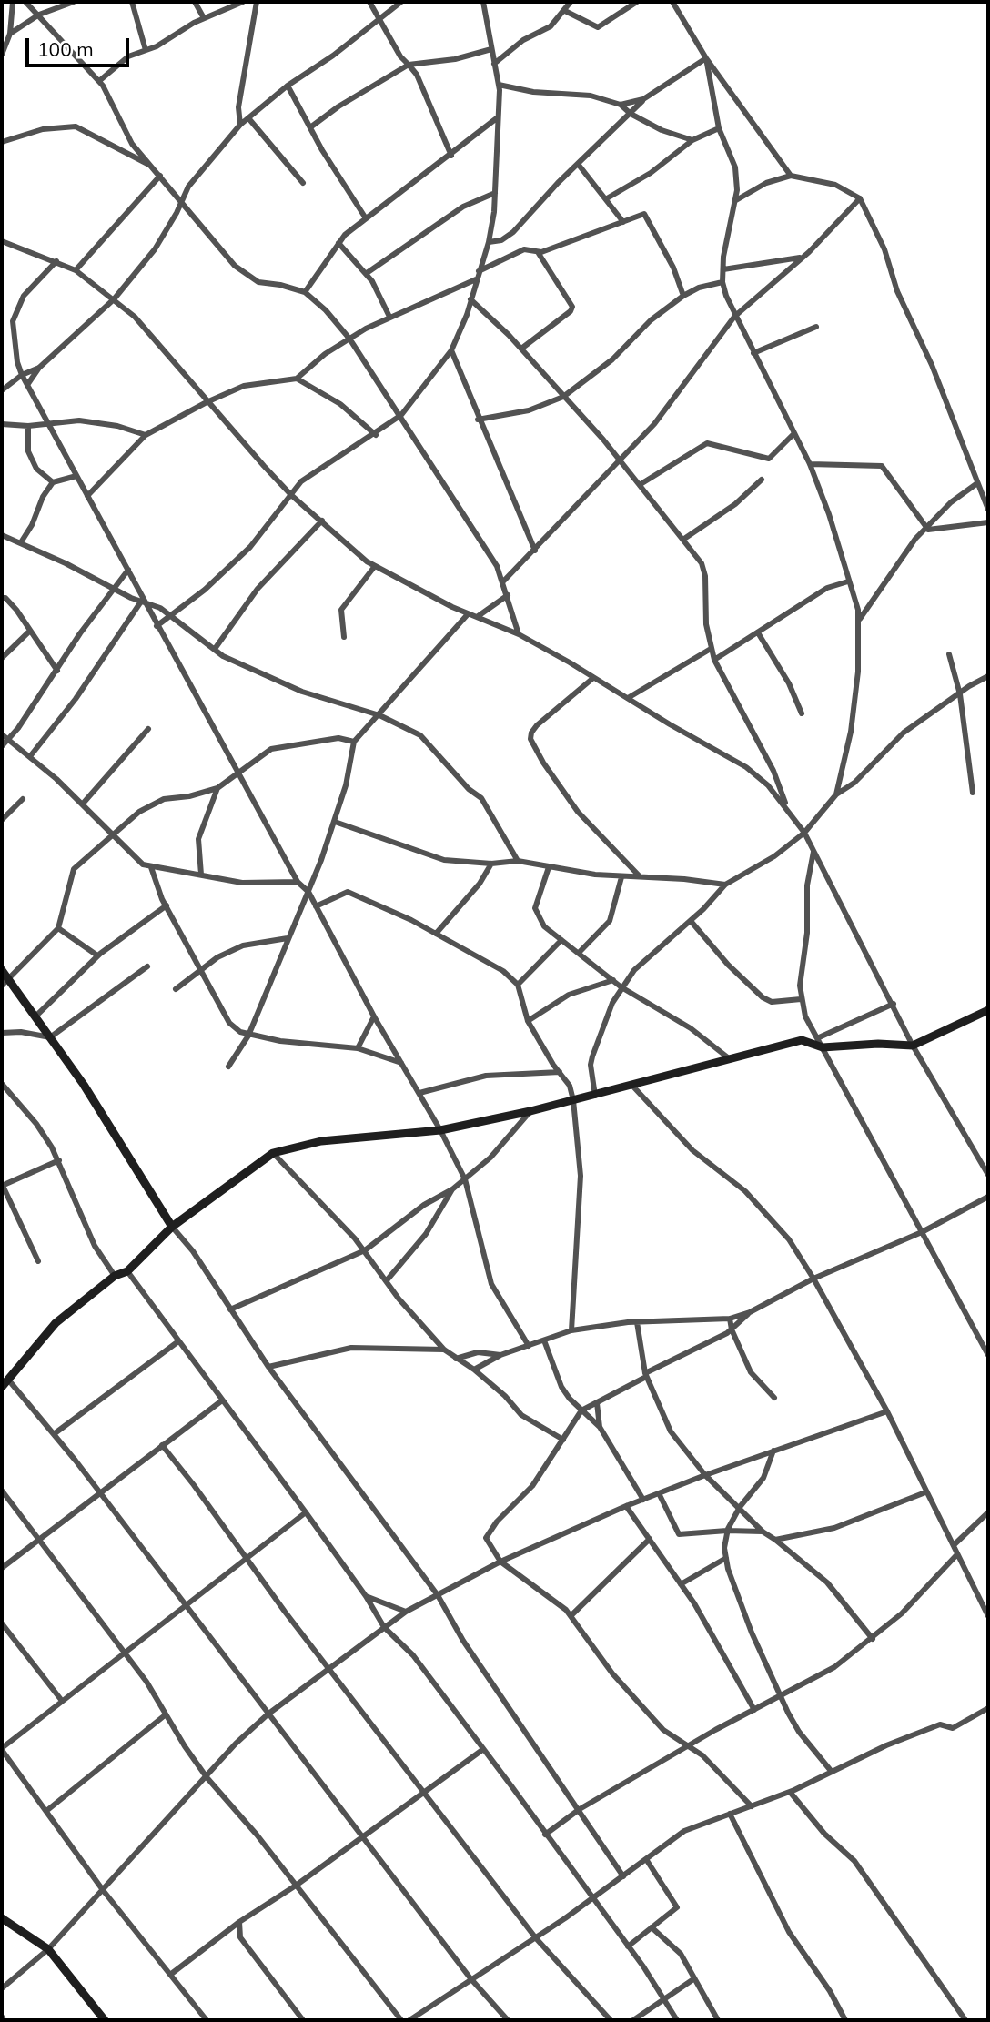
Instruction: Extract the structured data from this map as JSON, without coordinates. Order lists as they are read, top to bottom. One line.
{"scale_bar":"100 m"}
